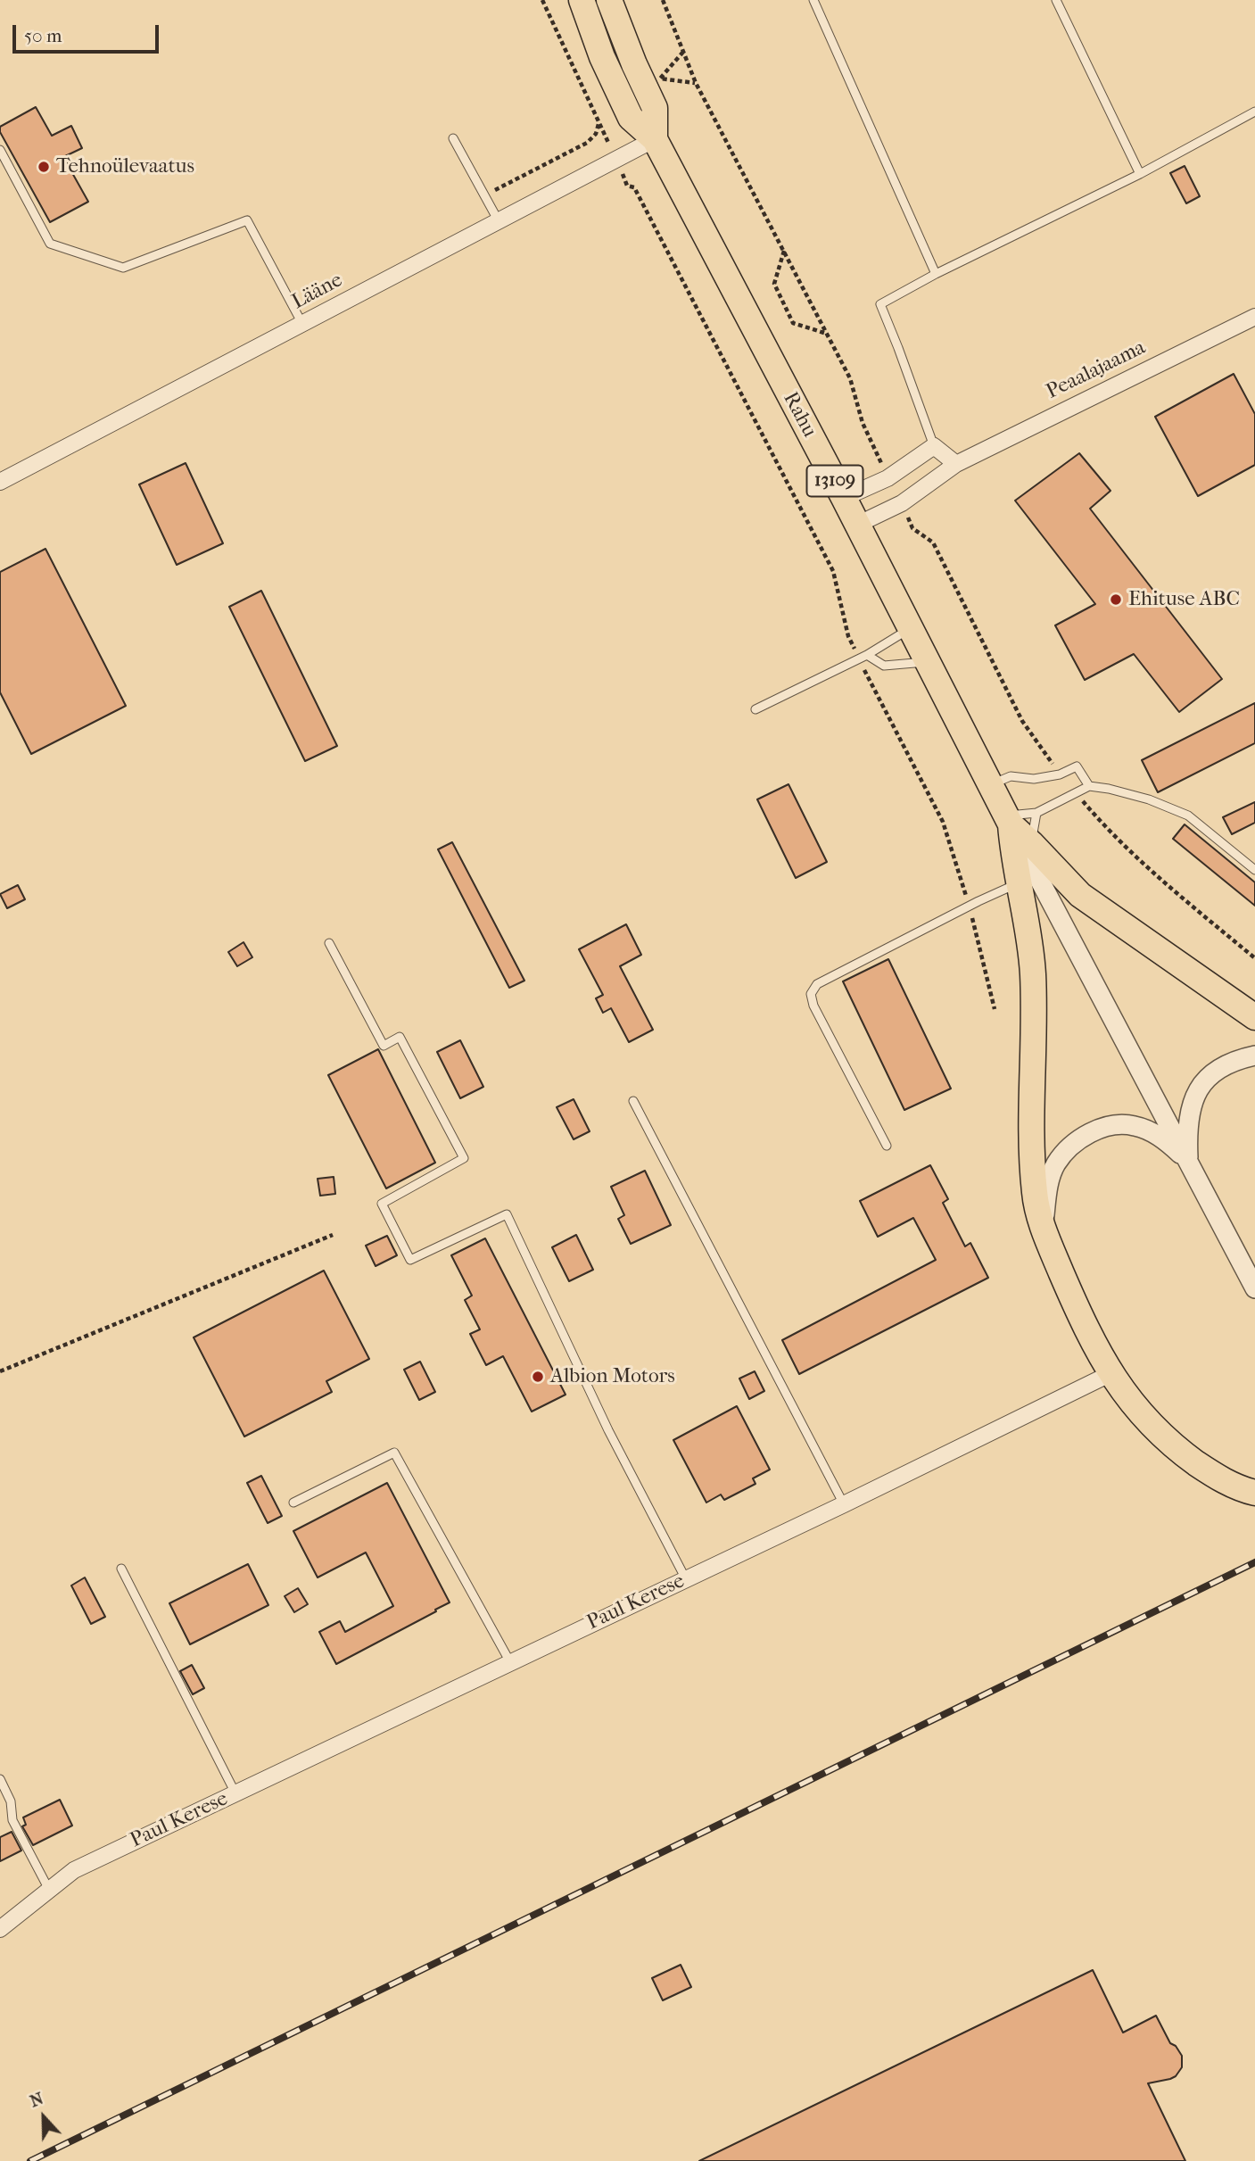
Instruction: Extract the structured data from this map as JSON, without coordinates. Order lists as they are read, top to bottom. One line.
{"streets":{"highway":["Rahu","13109"],"street":["Lääne","Peaalajaama","Paul Kerese"]},"crossings":[["Lääne","Rahu"],["Peaalajaama","Rahu"],["Rahu","13109"]],"places":["Tehnoülevaatus","Ehituse ABC","Albion Motors"],"scale_bar":"50 m","north":"top"}
